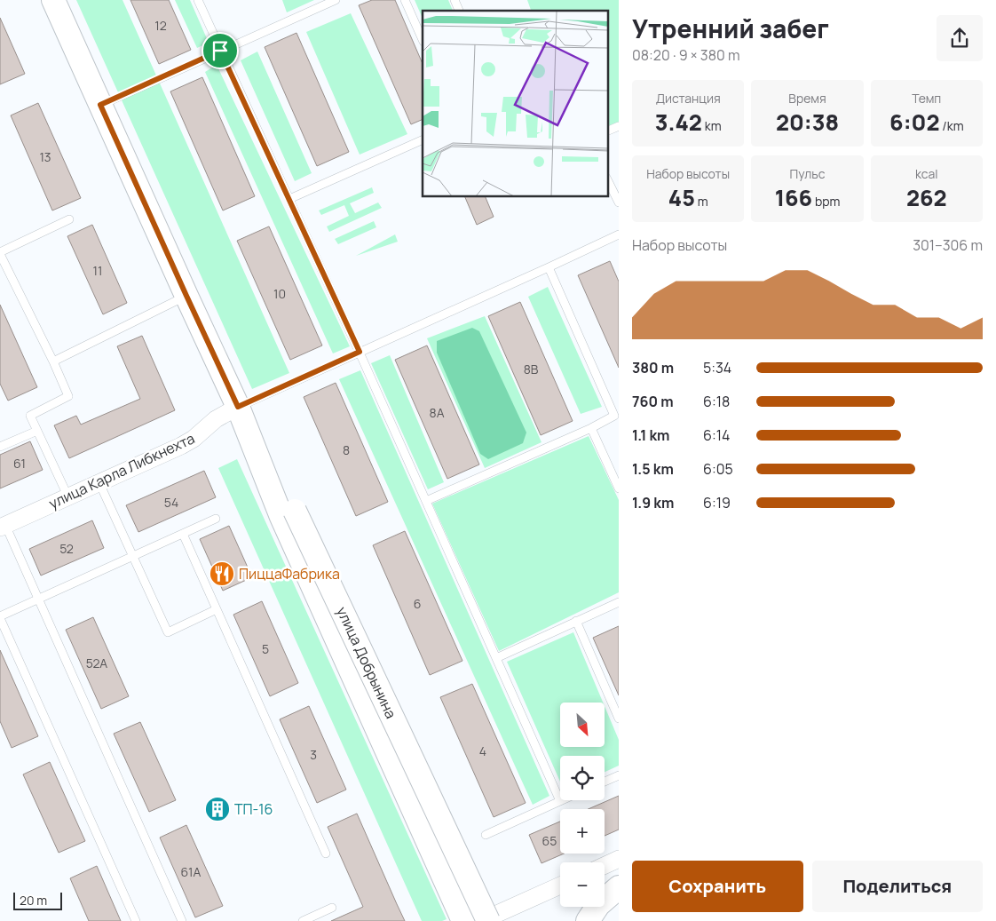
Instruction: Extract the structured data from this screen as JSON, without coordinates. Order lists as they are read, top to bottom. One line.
{"streets":{"main road":["улица Добрынина"],"street":["улица Карла Либкнехта"]},"crossings":[["улица Карла Либкнехта","улица Добрынина"]],"places":{"restaurant":["ПиццаФабрика"],"building":["ТП-16"]},"house_numbers":["12","13","11","10","8В","8А","8","61","54","52","6","5","52А","4","3","65","61А"],"scale_bar":"20 m","north":"bottom right","page":{"heading":["Утренний забег","08:20 · 9 × 380 m"],"stats":[["Дистанция","3.42 km"],["Время","20:38"],["Темп","6:02 /km"],["Набор высоты","45 m"],["Пульс","166 bpm"],["kcal","262"]],"chart":["Набор высоты","301–306 m"],"list":[{"name":"380 m","note":"5:34"},{"name":"760 m","note":"6:18"},{"name":"1.1 km","note":"6:14"},{"name":"1.5 km","note":"6:05"},{"name":"1.9 km","note":"6:19"}],"map_buttons":["+","−"],"buttons":["Сохранить","Поделиться"],"scale":"20 m"}}
